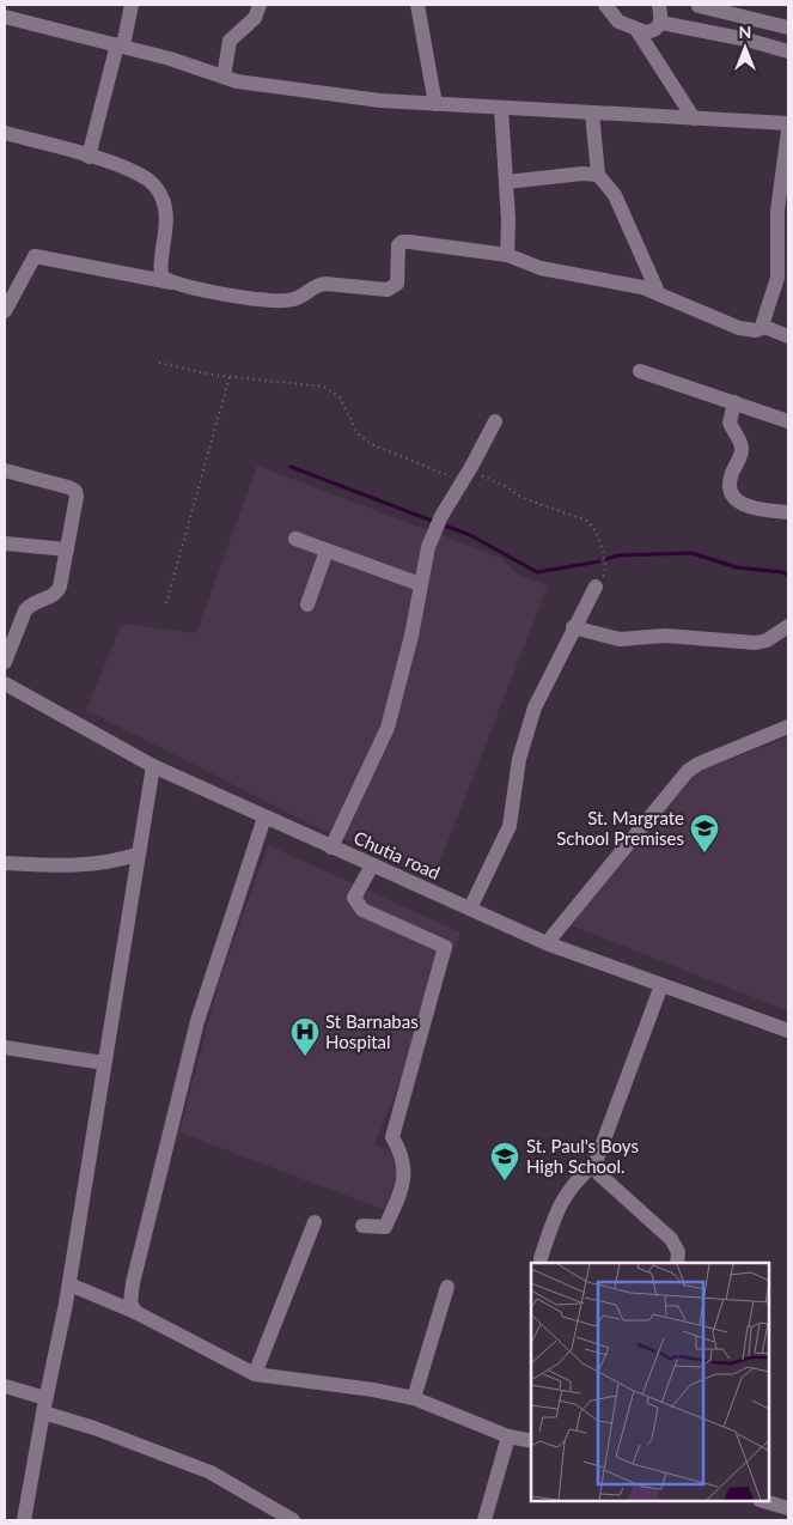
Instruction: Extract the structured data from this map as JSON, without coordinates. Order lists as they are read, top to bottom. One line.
{"streets":{"street":["Chutia road"]},"places":{"school or university":["St. Margrate School Premises","St. Paul's Boys High School."],"hospital":["St Barnabas Hospital"]},"north":"top"}
